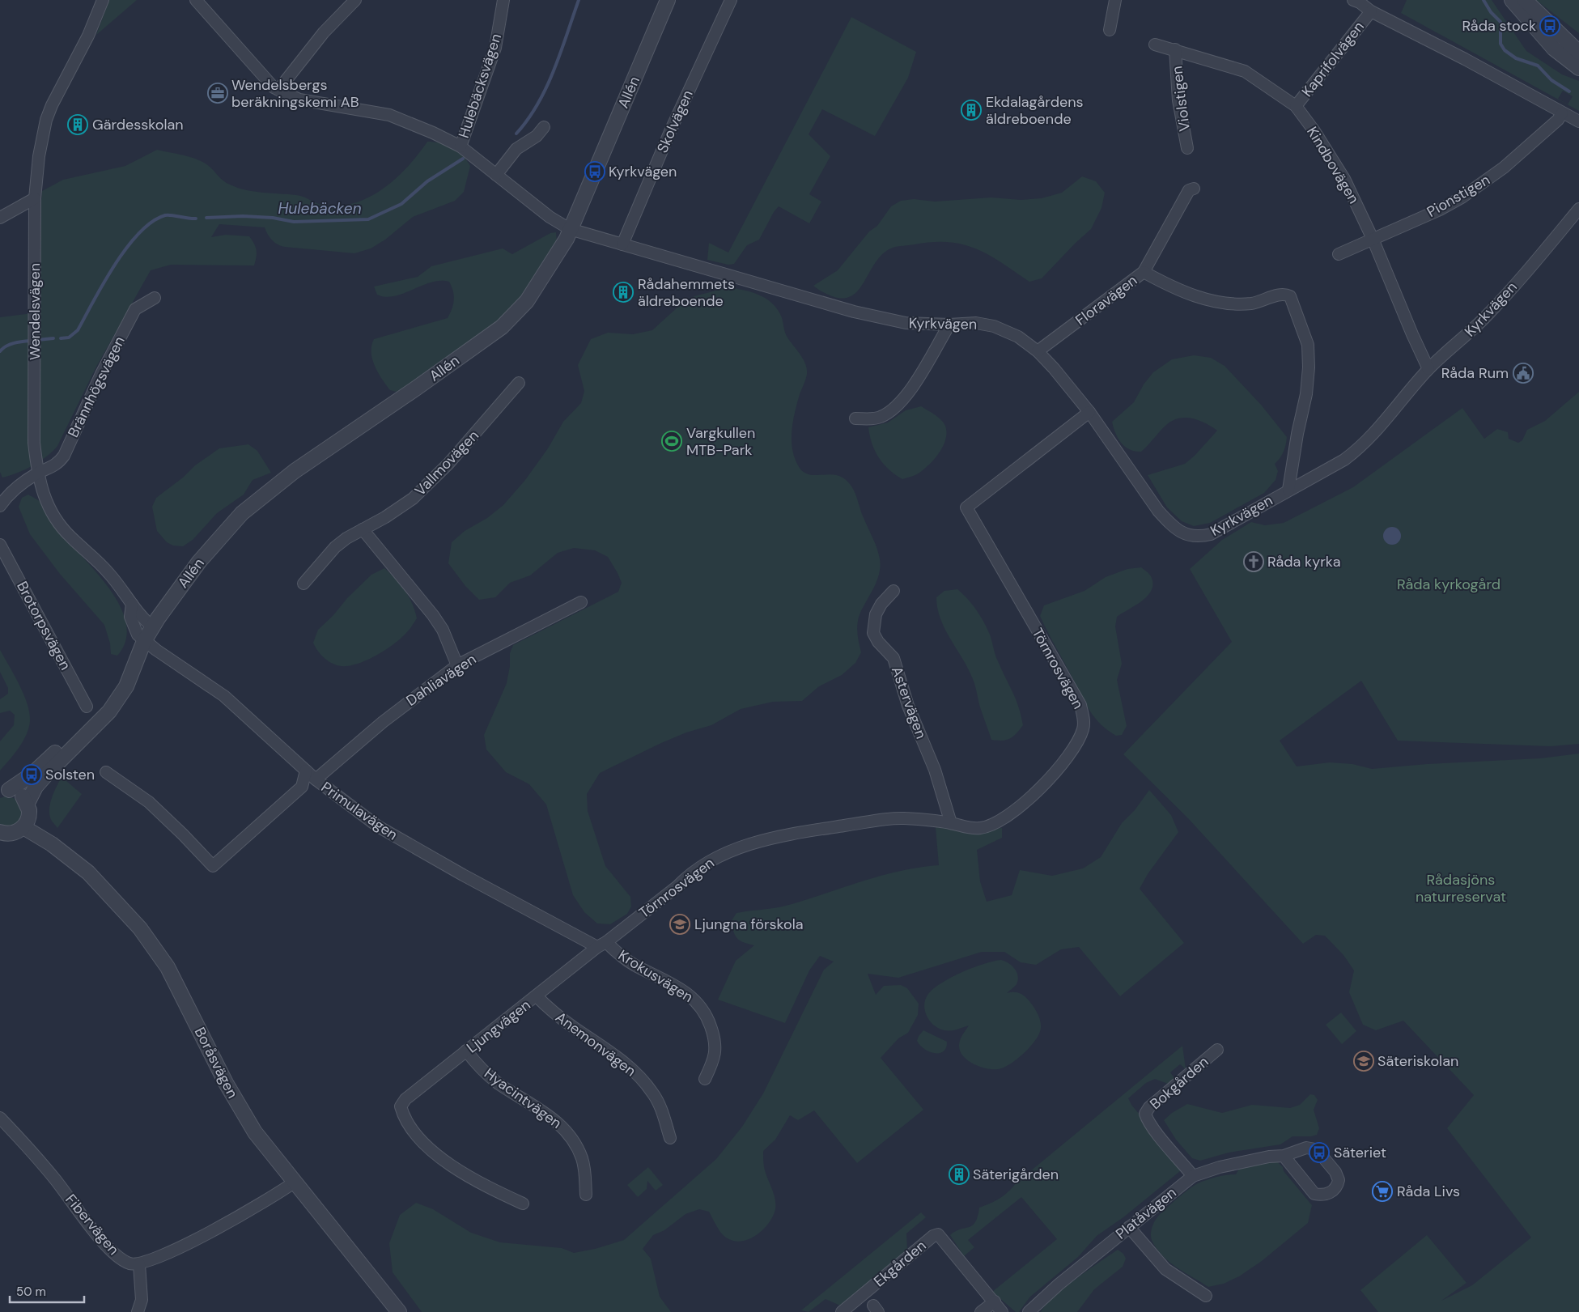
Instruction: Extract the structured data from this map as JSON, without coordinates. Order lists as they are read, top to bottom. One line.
{"streets":{"street":["Kaprifolvägen","Hulebäcksvägen","Allén","Violstigen","Skolvägen","Kindbovägen","Pionstigen","Floravägen","Kyrkvägen","Wendelsvägen","Brännhögsvägen","Vallmovägen","Brotorpsvägen","Törnrosvägen","Dahliavägen","Astervägen","Primulavägen","Krokusvägen","Ljungvägen","Anemonvägen","Boråsvägen","Bokgården","Hyacintvägen","Platåvägen","Fibervägen","Ekgården"]},"crossings":[["Kaprifolvägen","Kindbovägen"],["Hulebäcksvägen","Kyrkvägen"],["Allén","Kyrkvägen"],["Allén","Wendelsvägen"],["Allén","Primulavägen"],["Violstigen","Kindbovägen"],["Skolvägen","Kyrkvägen"],["Kindbovägen","Pionstigen"],["Kindbovägen","Kyrkvägen"],["Floravägen","Kyrkvägen"],["Kyrkvägen","Törnrosvägen"],["Wendelsvägen","Brännhögsvägen"],["Törnrosvägen","Astervägen"],["Törnrosvägen","Primulavägen"],["Törnrosvägen","Krokusvägen"],["Törnrosvägen","Ljungvägen"],["Dahliavägen","Primulavägen"],["Primulavägen","Krokusvägen"],["Primulavägen","Ljungvägen"],["Krokusvägen","Ljungvägen"],["Ljungvägen","Anemonvägen"],["Ljungvägen","Hyacintvägen"],["Bokgården","Platåvägen"]],"water":["Hulebäcken"],"parks":["Råda kyrkogård","Rådasjöns naturreservat"],"places":{"bus stop":["Råda stock","Kyrkvägen","Solsten","Säteriet"],"office":["Wendelsbergs beräkningskemi AB"],"building":["Ekdalagårdens äldreboende","Gärdesskolan","Rådahemmets äldreboende","Säterigården"],"public building":["Råda Rum"],"sports":["Vargkullen MTB-Park"],"church":["Råda kyrka"],"school or university":["Ljungna förskola","Säteriskolan"],"supermarket":["Råda Livs"]},"scale_bar":"50 m"}
